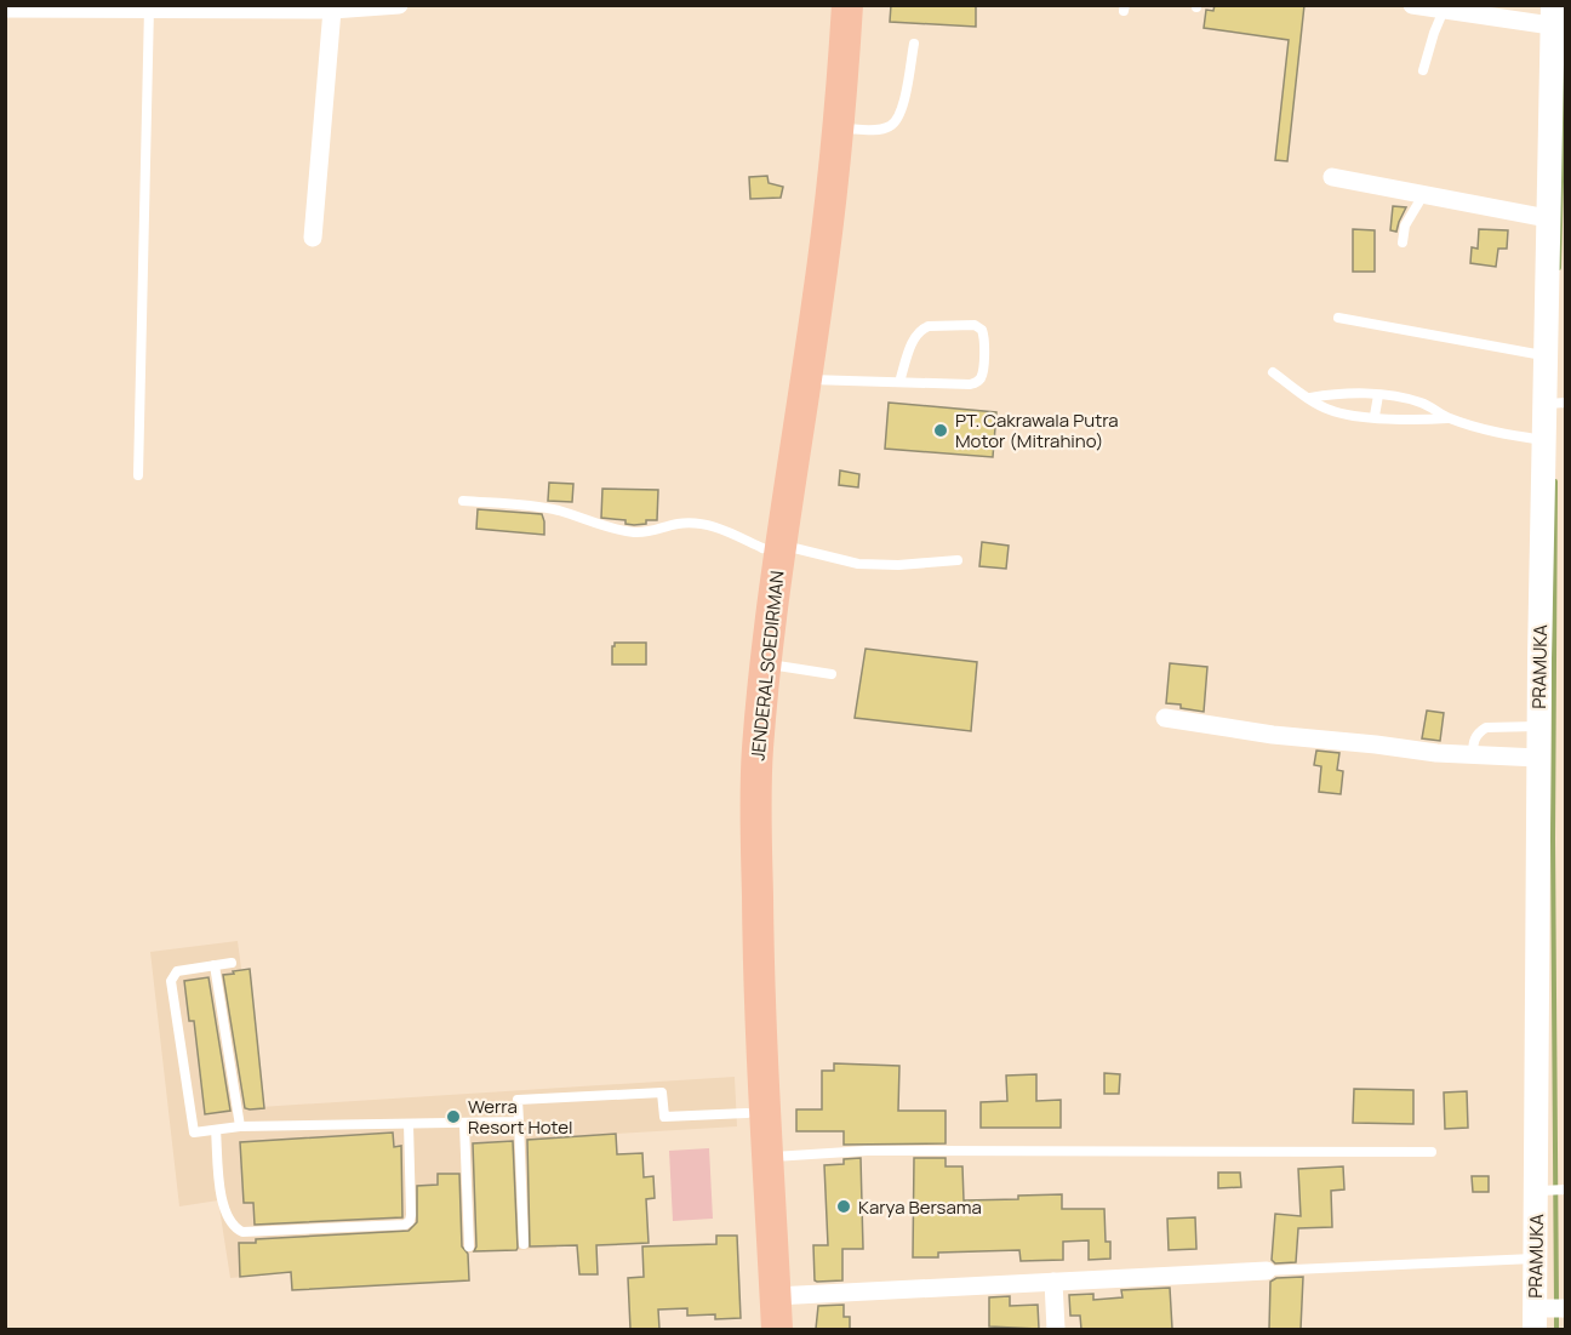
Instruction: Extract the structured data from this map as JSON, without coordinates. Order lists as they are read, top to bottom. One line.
{"streets":{"highway":["JENDERAL SOEDIRMAN"],"street":["PRAMUKA"]},"places":["PT. Cakrawala Putra Motor (Mitrahino)","Werra Resort Hotel","Karya Bersama"]}
